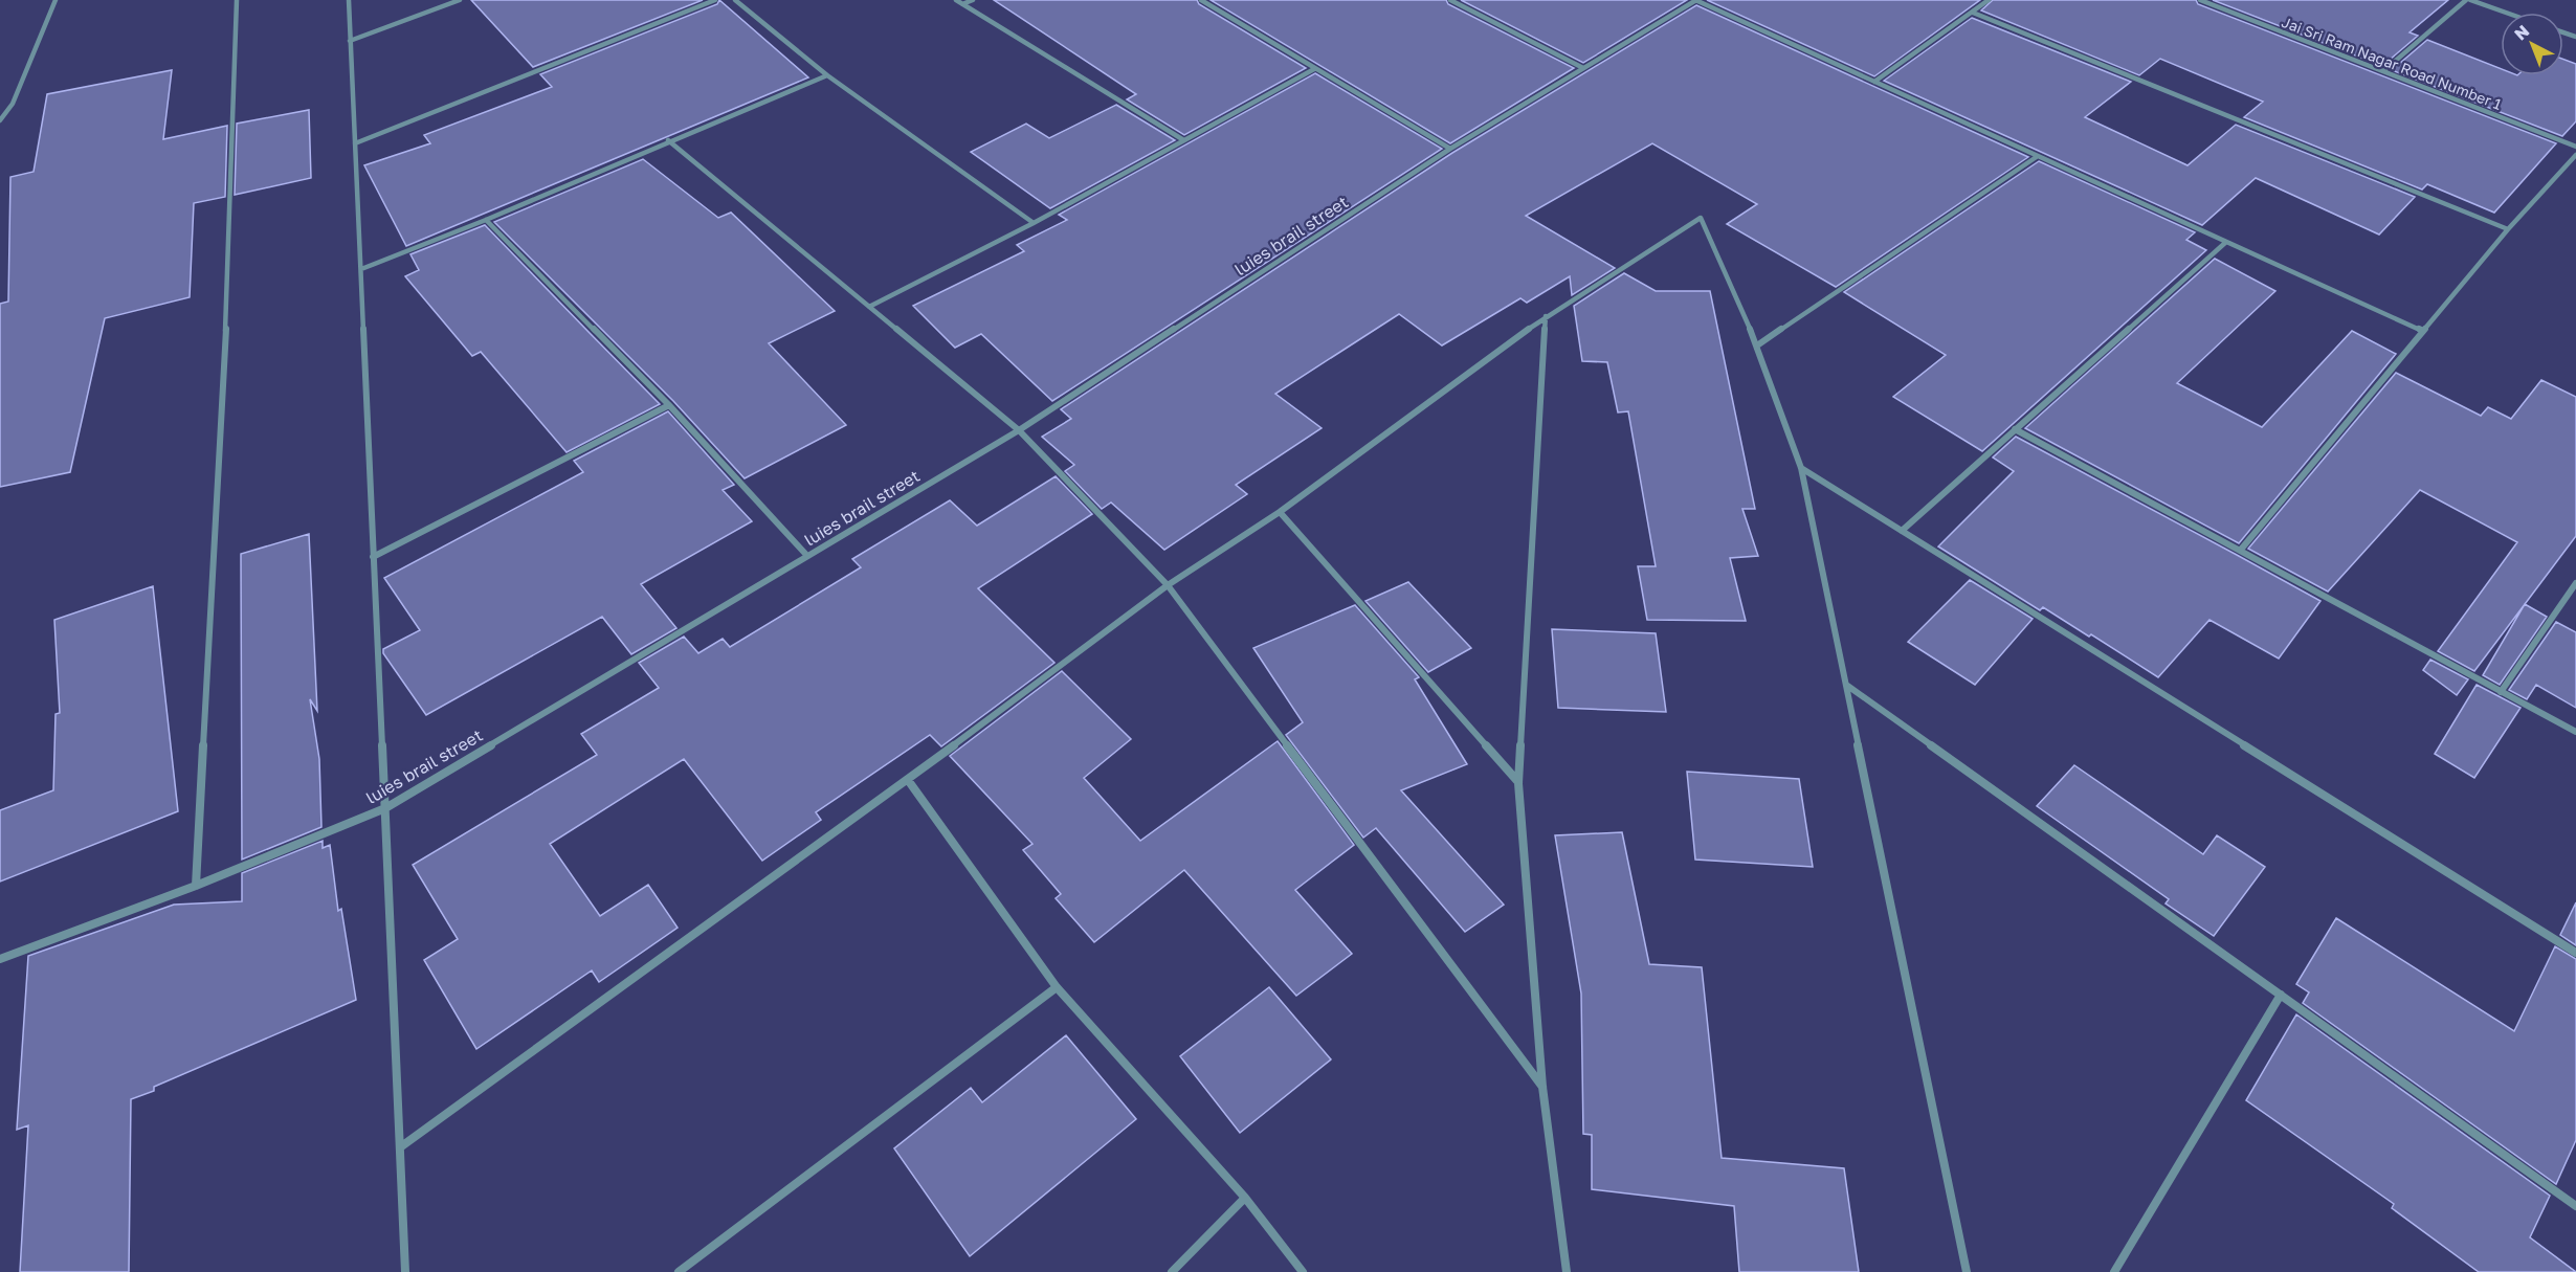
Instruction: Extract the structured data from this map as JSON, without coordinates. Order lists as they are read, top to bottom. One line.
{"streets":{"street":["Jai Sri Ram Nagar Road Number 1","luies brail street"]},"north":"top left"}
